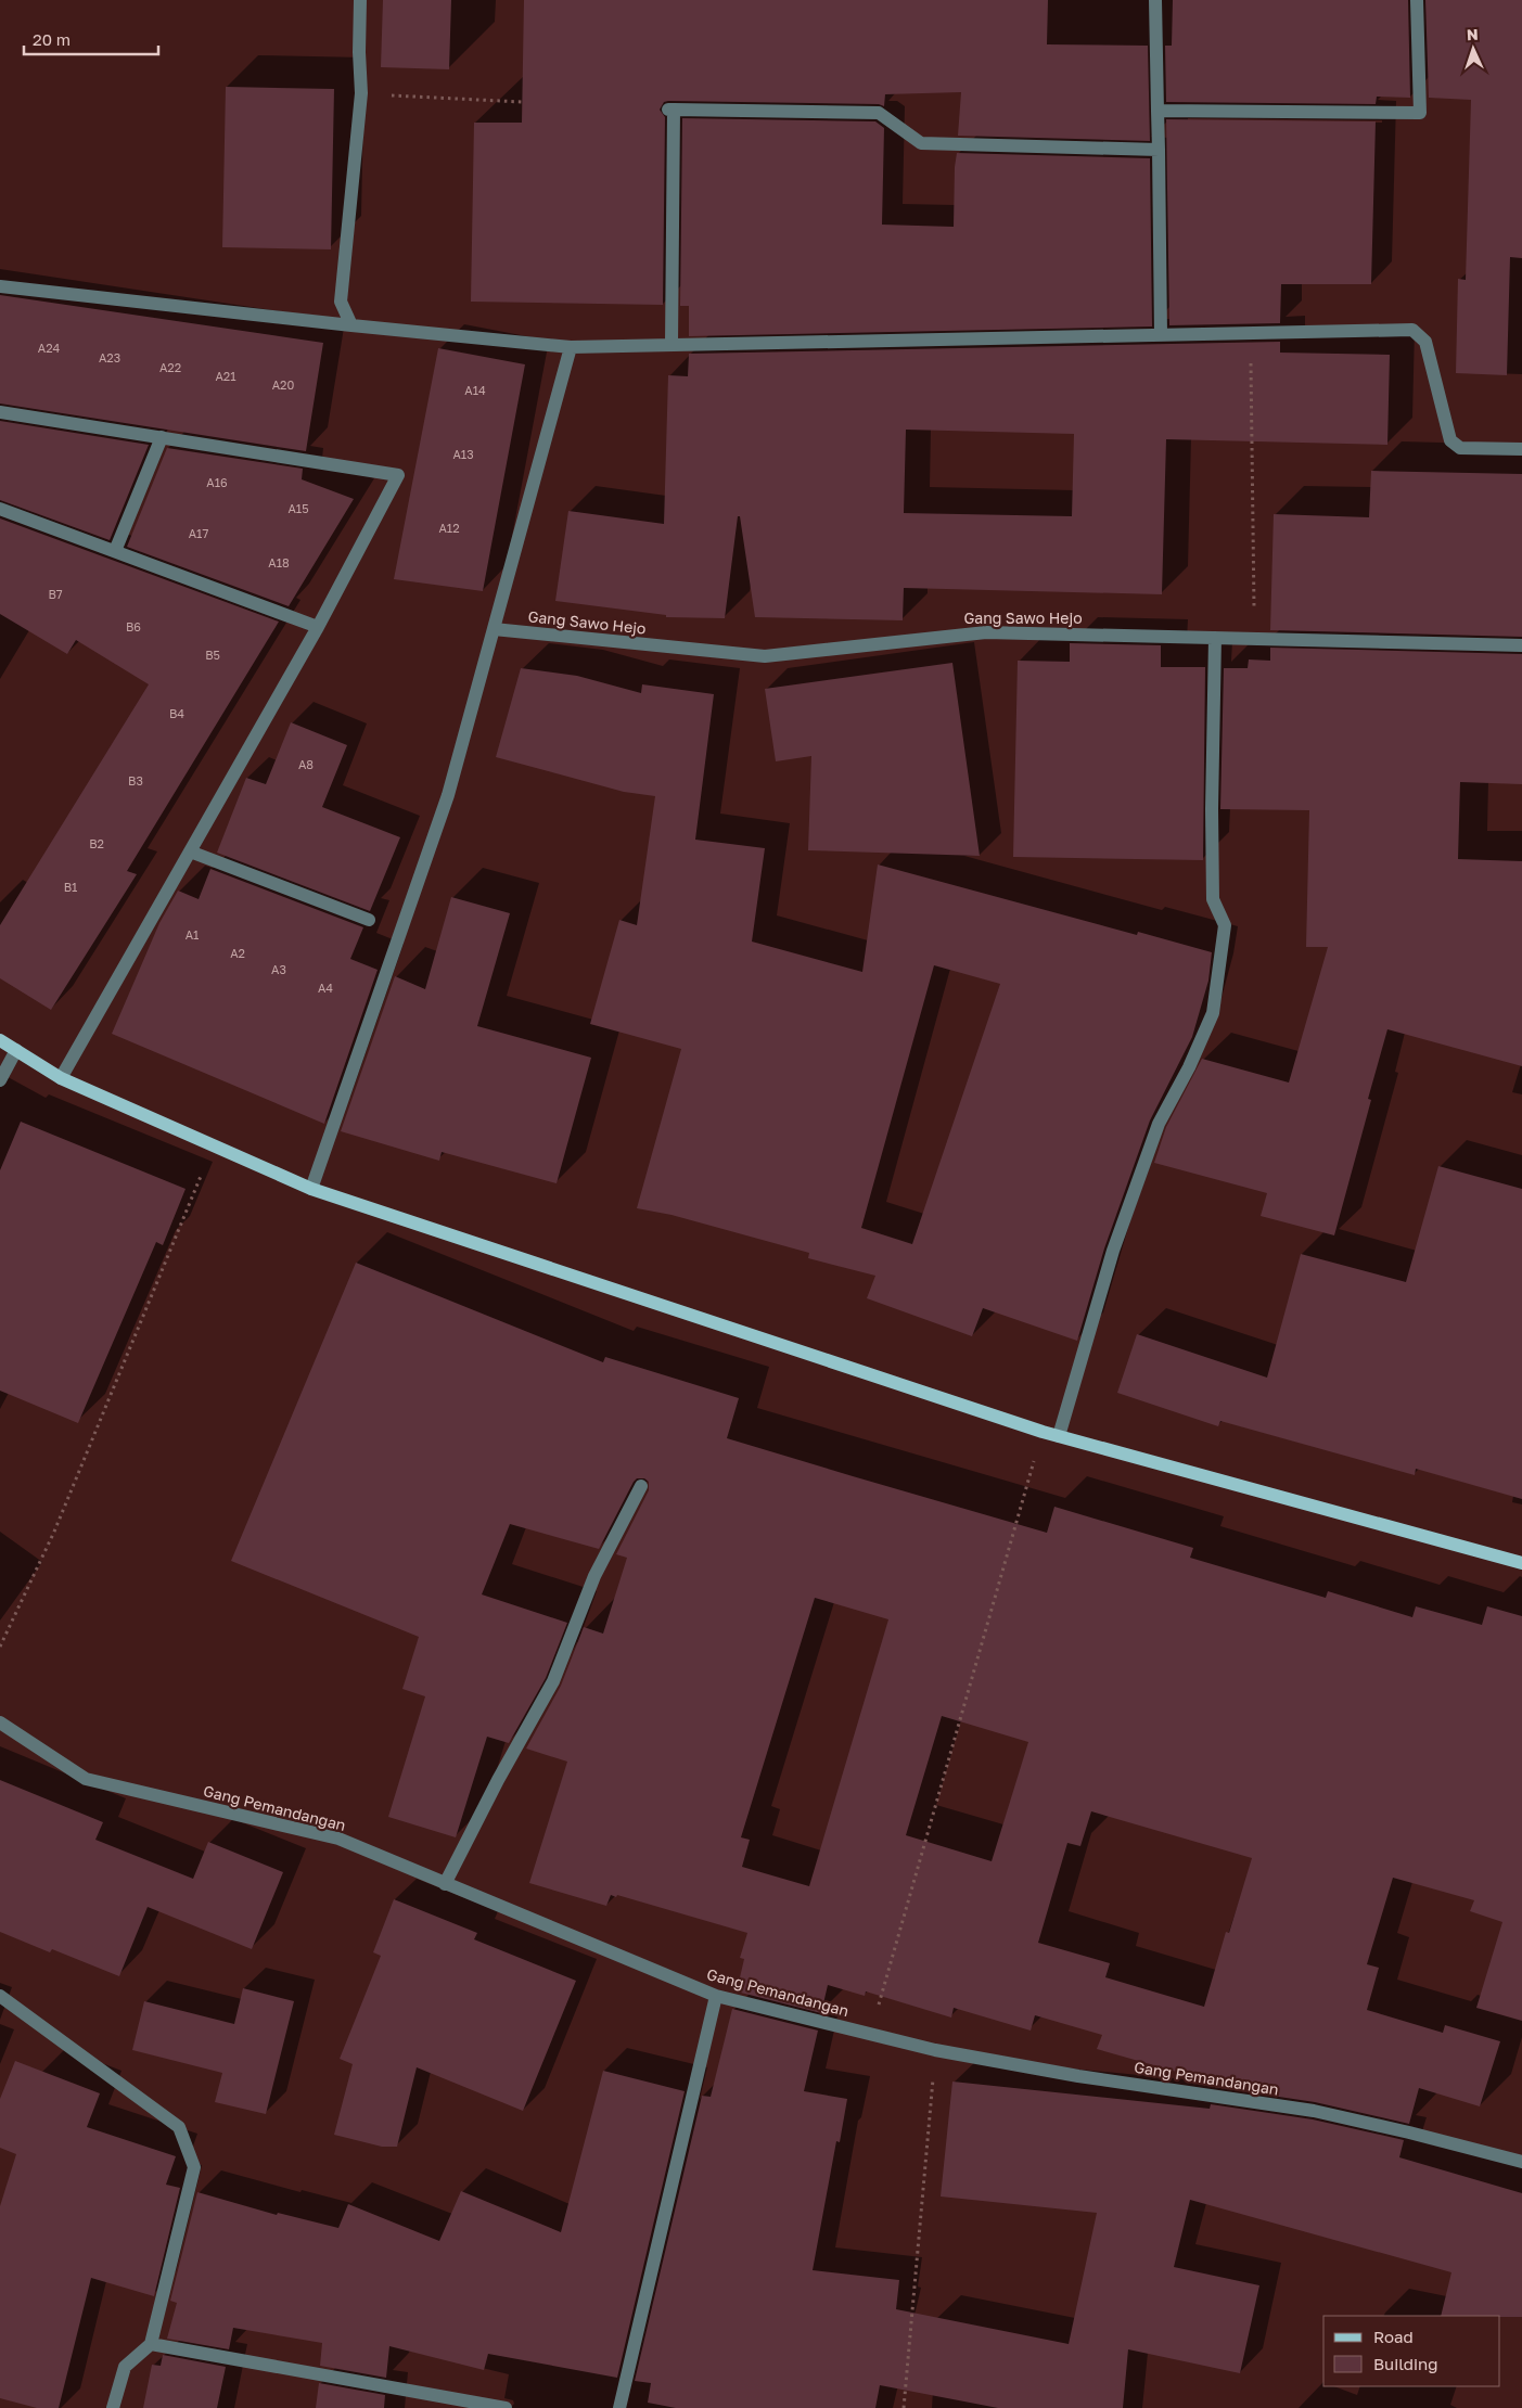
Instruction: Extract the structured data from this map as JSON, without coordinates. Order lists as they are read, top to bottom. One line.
{"streets":{"street":["Gang Sawo Hejo","Gang Pemandangan"]},"house_numbers":["A24","A23","A22","A21","A20","A14","A13","A16","A15","A12","A17","A18","B7","B6","B5","B4","A8","B3","B2","B1","A1","A2","A3","A4"],"legend":["Road","Building"],"scale_bar":"20 m","north":"top"}
